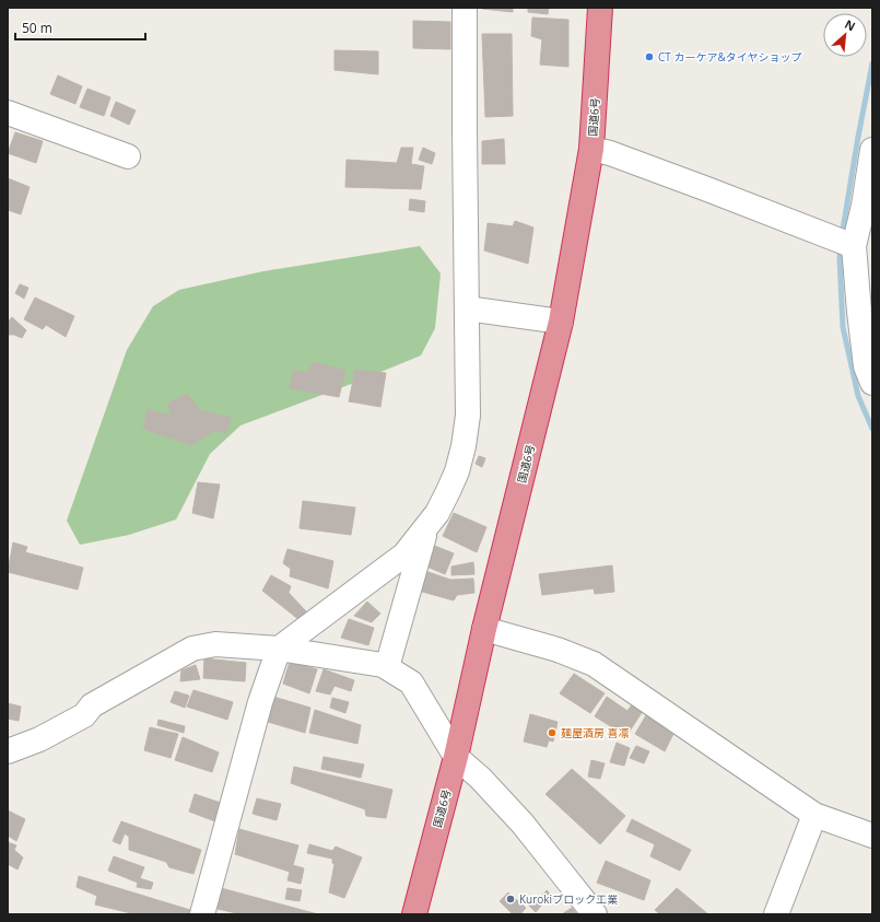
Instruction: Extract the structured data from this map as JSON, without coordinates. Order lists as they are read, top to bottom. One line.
{"streets":{"highway":["国道6号"]},"places":["CT カーケア&タイヤショップ","麺屋酒房 喜凛","Kurokiブロック工業"],"scale_bar":"50 m","north":"top right"}
